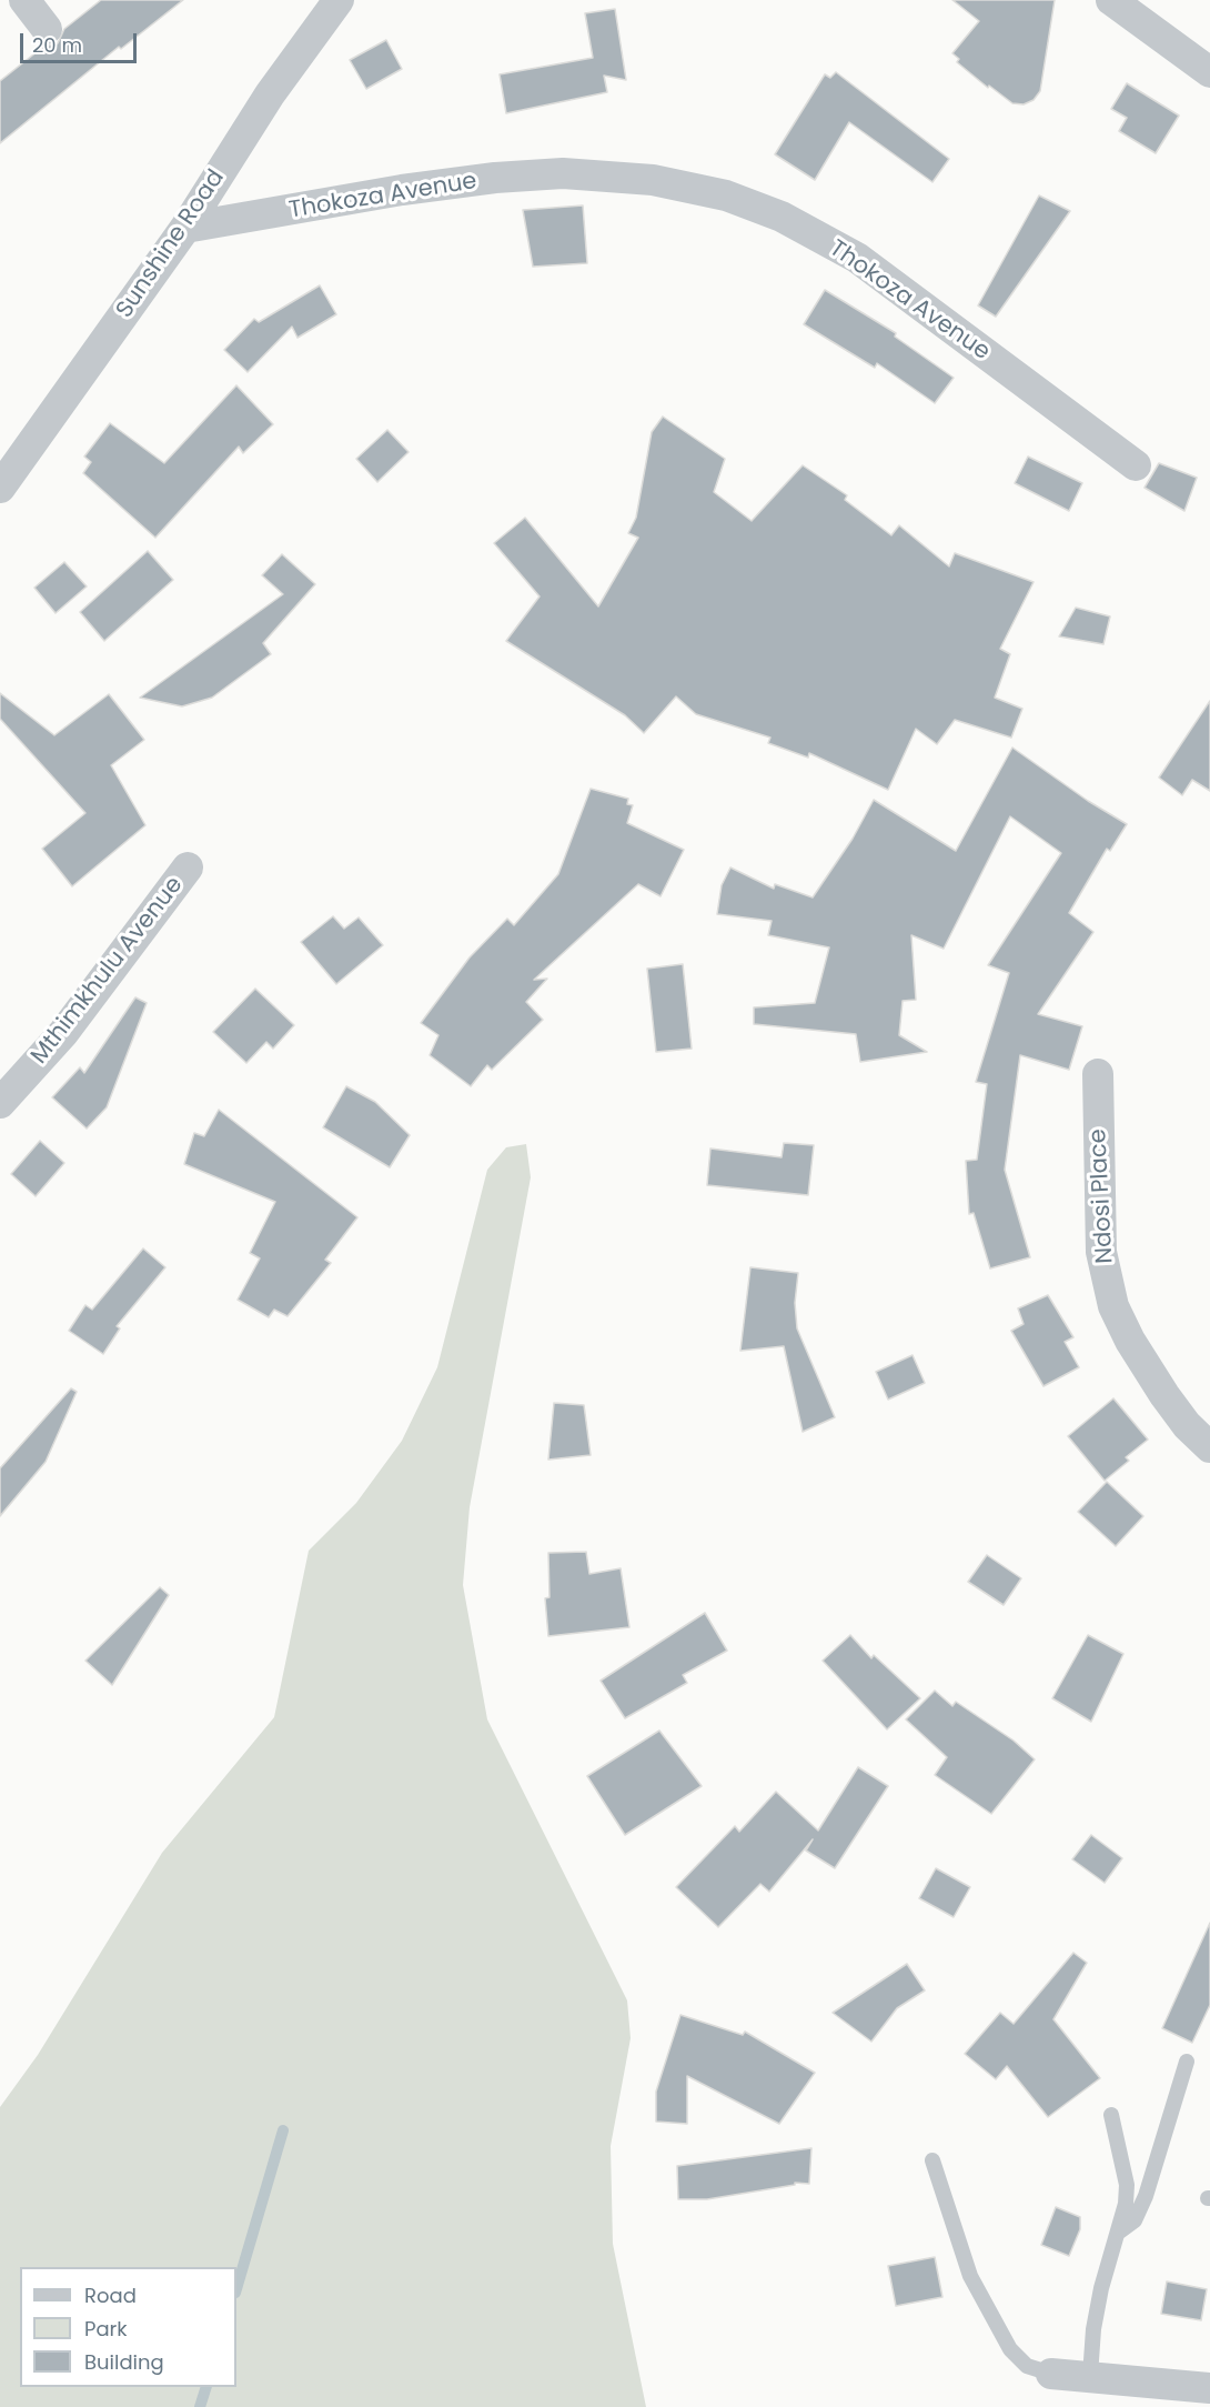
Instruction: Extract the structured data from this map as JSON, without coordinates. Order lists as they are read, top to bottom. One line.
{"streets":{"street":["Thokoza Avenue","Sunshine Road","Mthimkhulu Avenue","Ndosi Place"]},"crossings":[["Thokoza Avenue","Sunshine Road"]],"legend":["Road","Park","Building"],"scale_bar":"20 m"}
